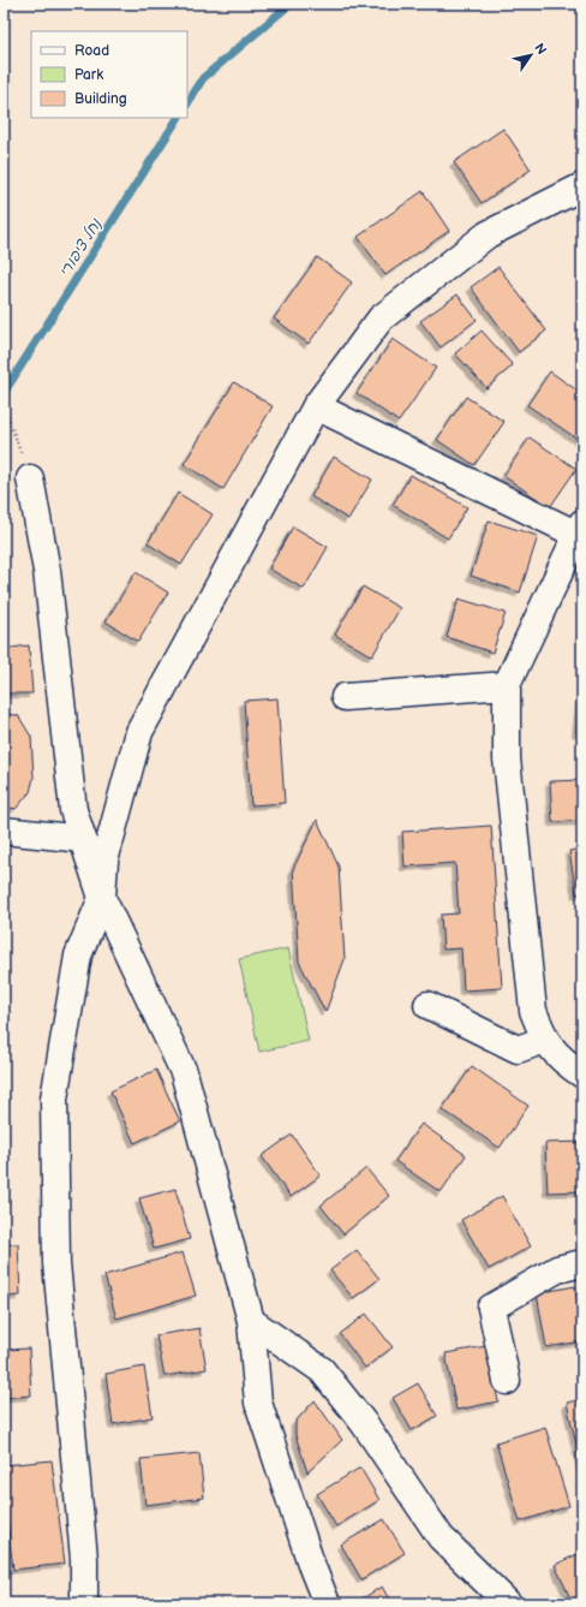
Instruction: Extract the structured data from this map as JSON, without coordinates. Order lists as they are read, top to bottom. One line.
{"water":["נחל ציפורי"],"legend":["Road","Park","Building"],"north":"top right"}
